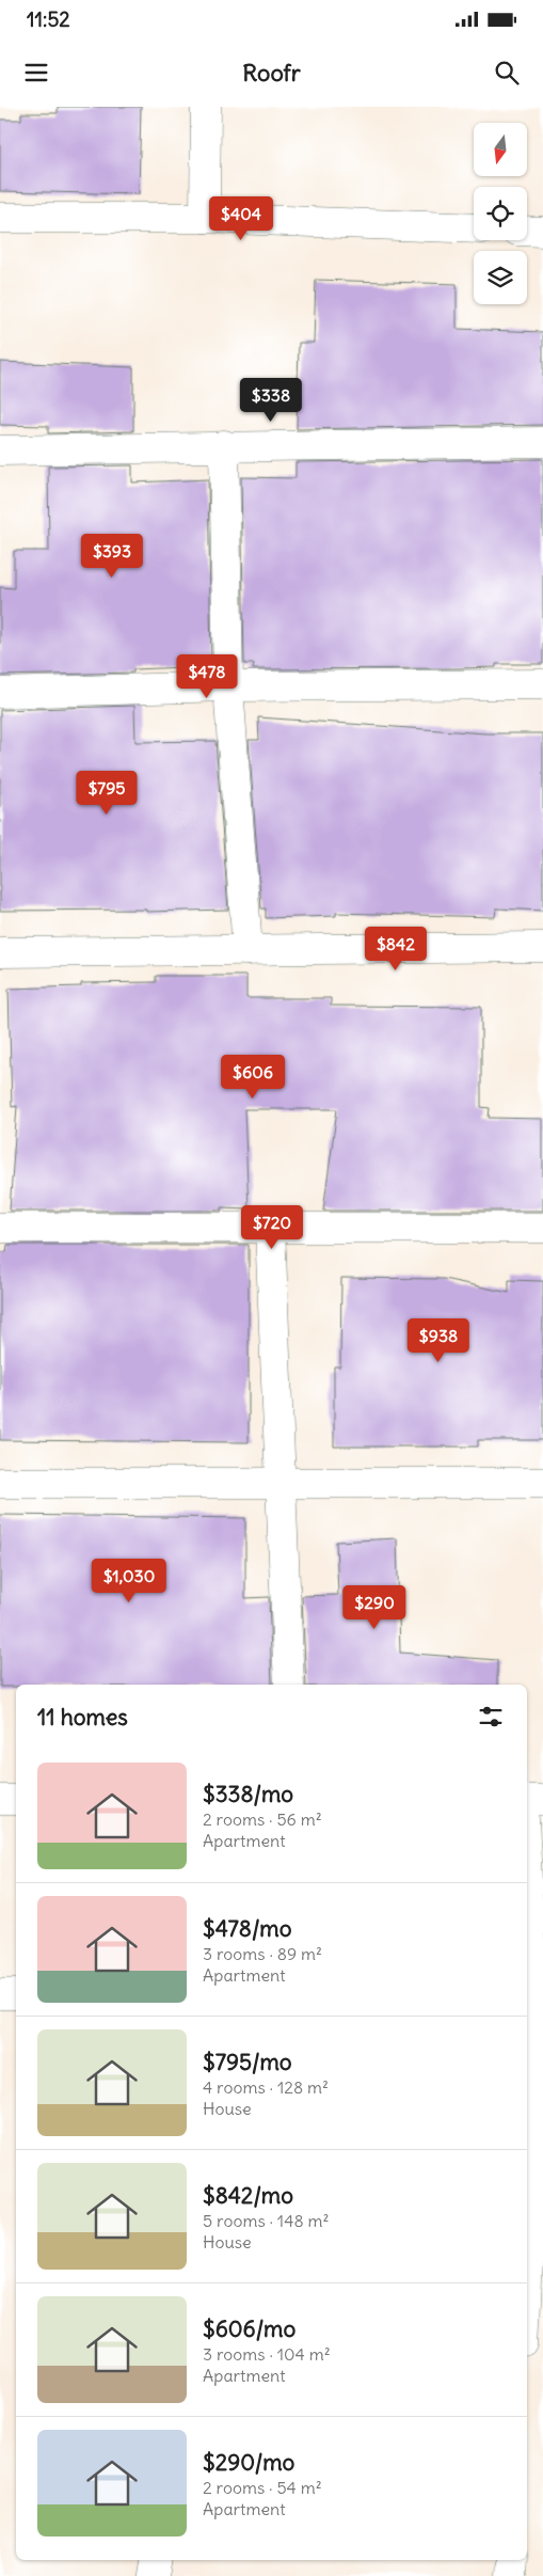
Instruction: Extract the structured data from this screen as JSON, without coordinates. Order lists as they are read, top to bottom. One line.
{"north":"bottom","page":{"status":"11:52","header":"Roofr","price":["$404","$338","$393","$478","$795","$842","$606","$720","$938","$1,030","$290"],"heading":"11 homes","list":[{"name":"$338/mo","note":"2 rooms · 56 m² · Apartment"},{"name":"$478/mo","note":"3 rooms · 89 m² · Apartment"},{"name":"$795/mo","note":"4 rooms · 128 m² · House"},{"name":"$842/mo","note":"5 rooms · 148 m² · House"},{"name":"$606/mo","note":"3 rooms · 104 m² · Apartment"},{"name":"$290/mo","note":"2 rooms · 54 m² · Apartment"}]}}
